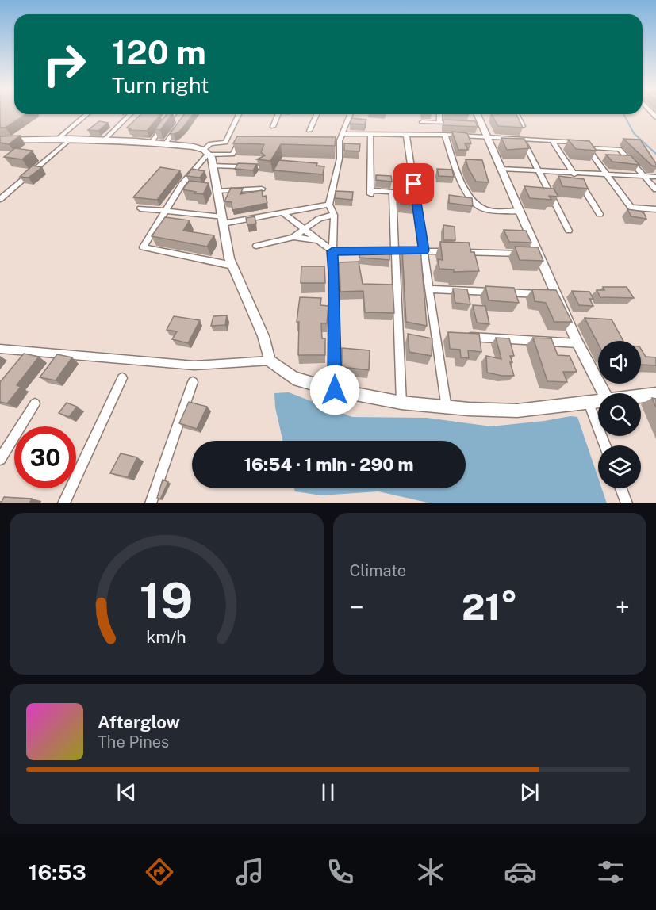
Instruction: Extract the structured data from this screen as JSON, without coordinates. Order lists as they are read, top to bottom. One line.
{"page":{"turn":["120 m","Turn right"],"limit":"30","trip":"16:54 · 1 min · 290 m","tile":"Climate","heat":["−","21°","+"],"song":["Afterglow","The Pines"],"tabs":"16:53","gauge":["19","km/h"]}}
